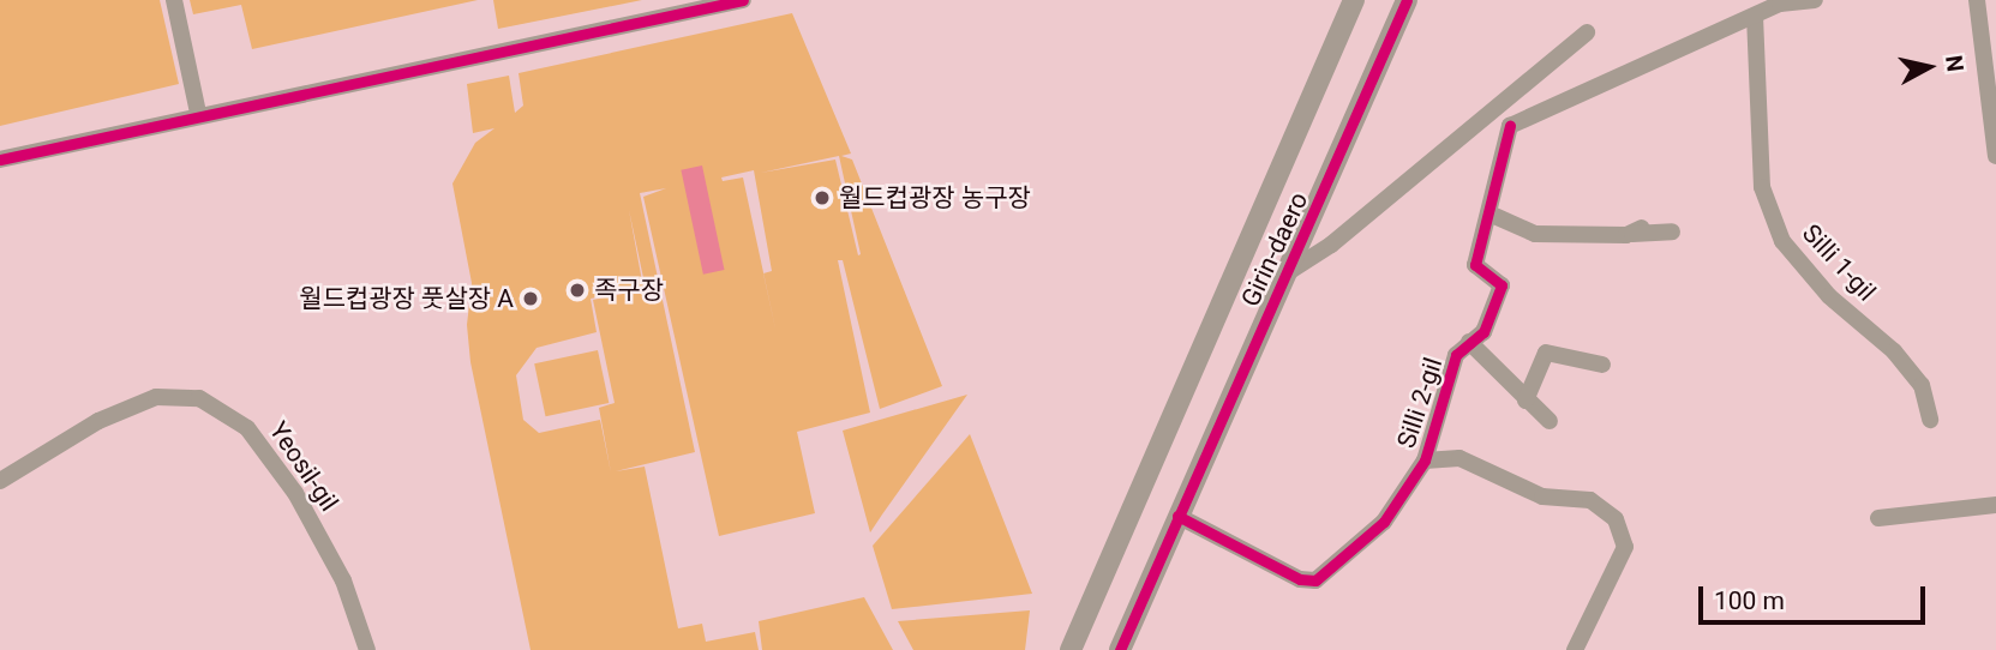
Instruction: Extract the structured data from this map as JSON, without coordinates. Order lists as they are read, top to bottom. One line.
{"streets":{"street":["Girin-daero","Silli 1-gil","Silli 2-gil","Yeosil-gil"]},"crossings":[["Girin-daero","Silli 2-gil"]],"places":["월드컵광장 농구장","족구장","월드컵광장 풋살장 A"],"scale_bar":"100 m","north":"right"}
